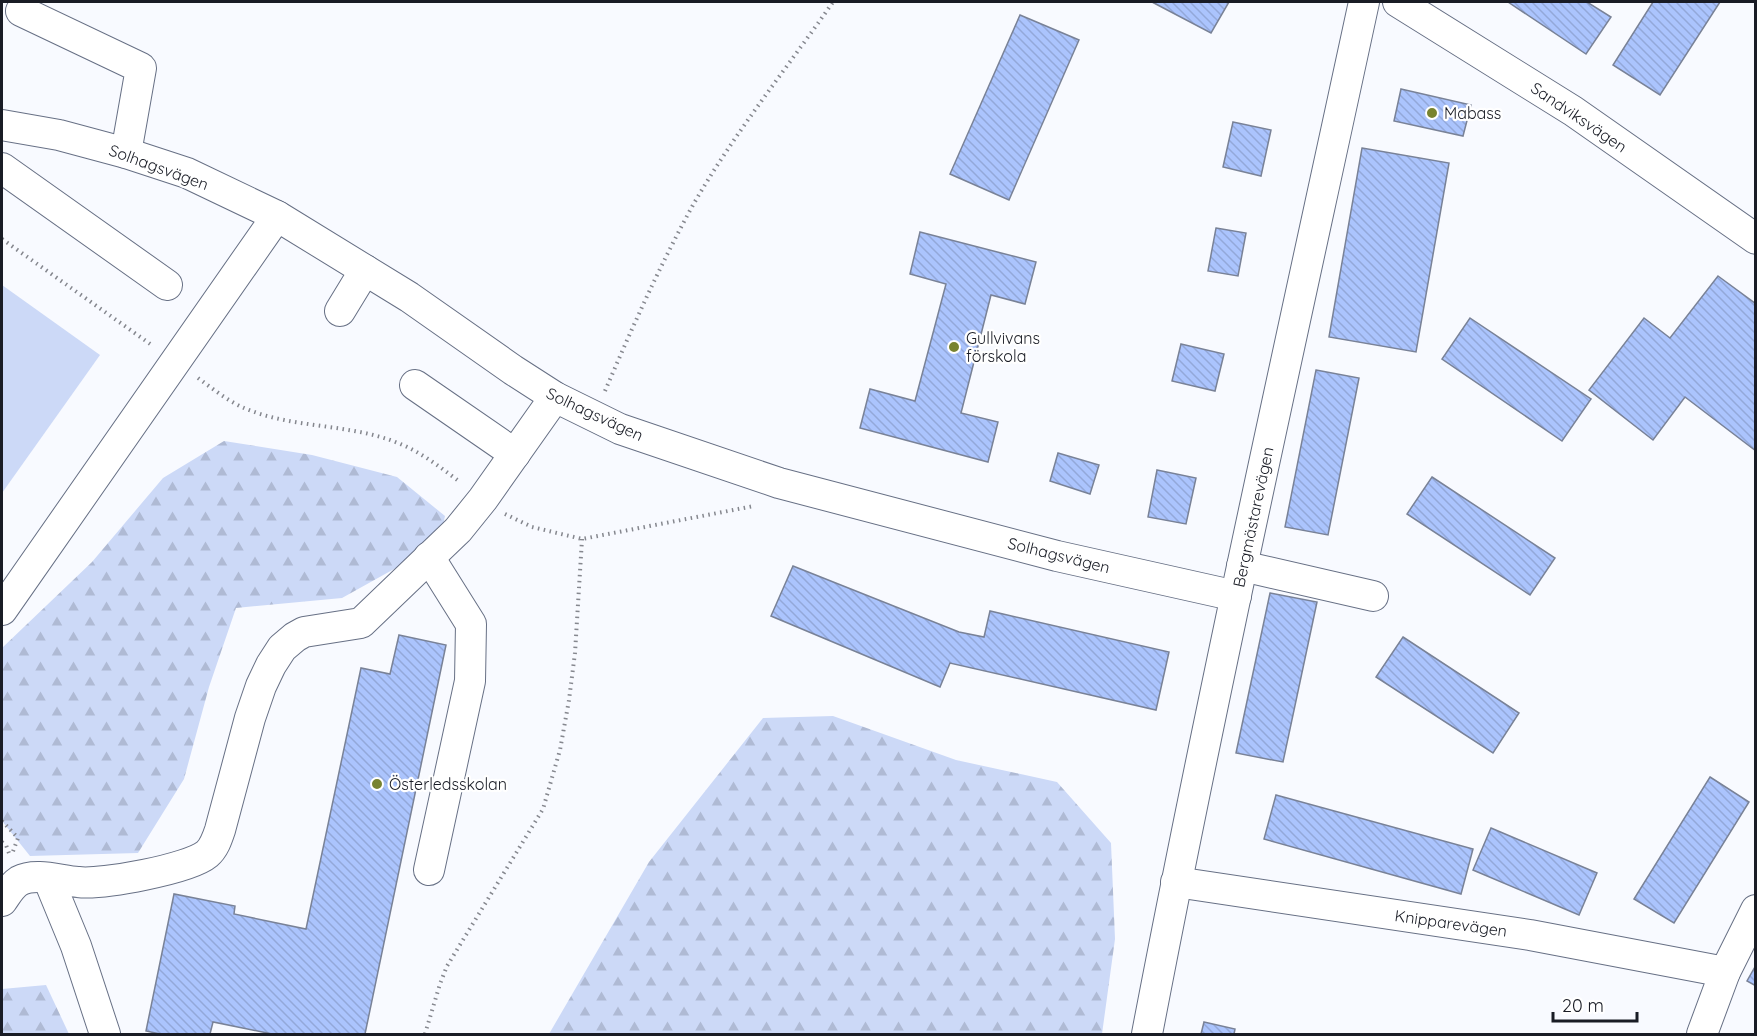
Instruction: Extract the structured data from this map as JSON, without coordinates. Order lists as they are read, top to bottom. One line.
{"streets":{"street":["Sandviksvägen","Solhagsvägen","Bergmästarevägen","Knipparevägen"]},"crossings":[["Solhagsvägen","Bergmästarevägen"],["Bergmästarevägen","Knipparevägen"]],"places":["Mabass","Gullvivans förskola","Österledsskolan"],"scale_bar":"20 m"}
